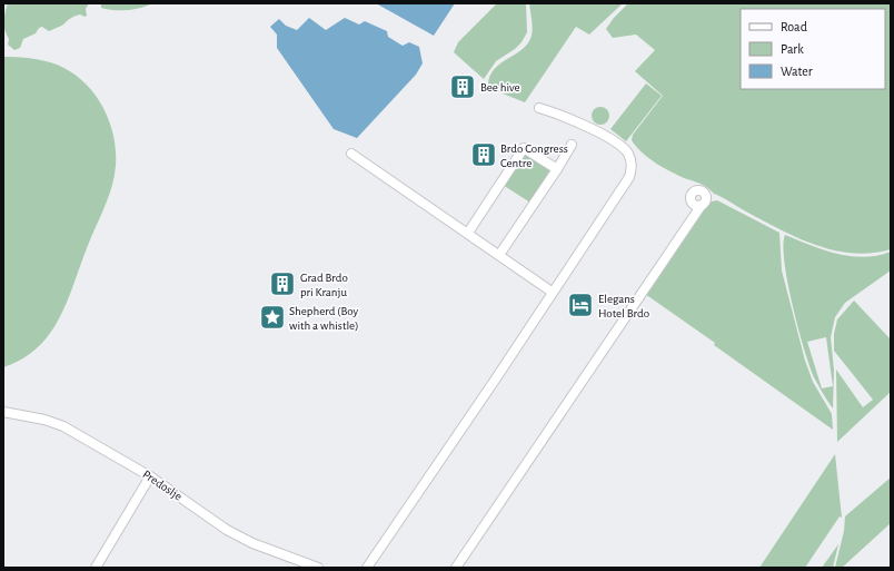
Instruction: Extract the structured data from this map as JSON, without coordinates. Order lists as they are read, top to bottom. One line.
{"streets":{"street":["Predoslje"]},"places":{"building":["Bee hive","Brdo Congress Centre","Grad Brdo pri Kranju"],"hotel":["Elegans Hotel Brdo"],"place":["Shepherd (Boy with a whistle)"]},"legend":["Road","Park","Water"]}
